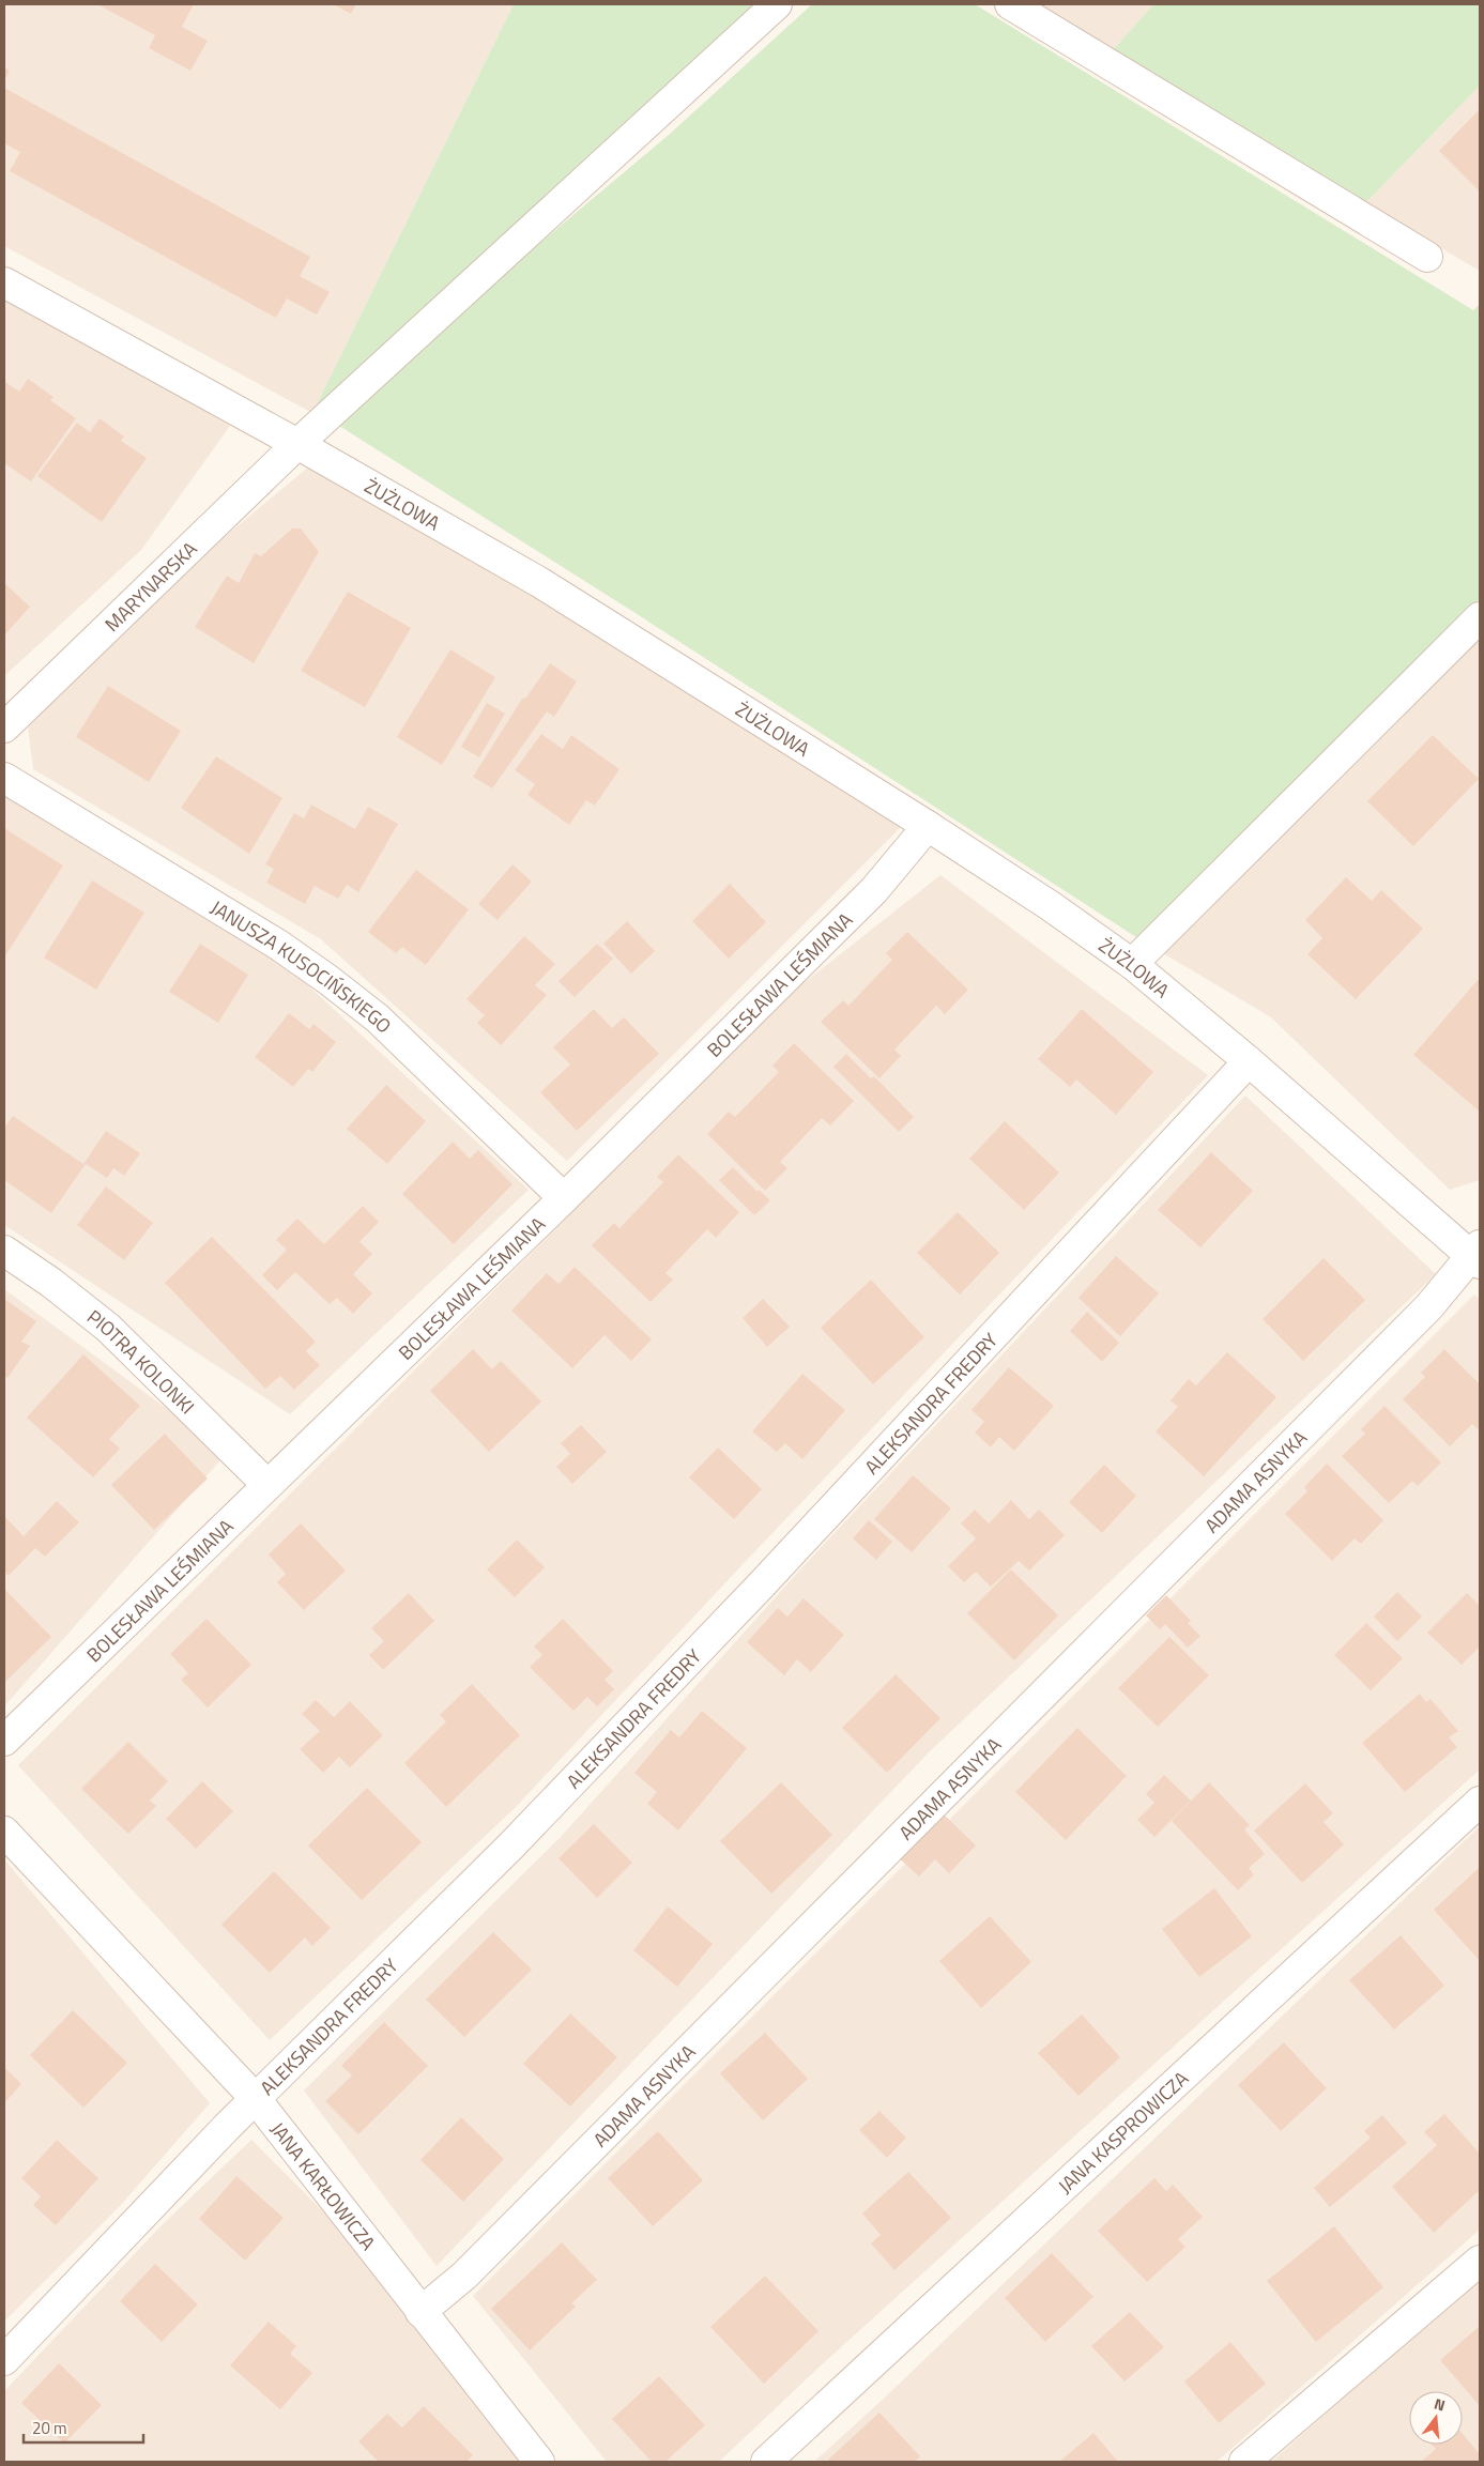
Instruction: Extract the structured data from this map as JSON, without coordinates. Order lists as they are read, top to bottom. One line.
{"streets":{"street":["ŻUŻLOWA","MARYNARSKA","JANUSZA KUSOCIŃSKIEGO","BOLESŁAWA LEŚMIANA","PIOTRA KOLONKI","ALEKSANDRA FREDRY","ADAMA ASNYKA","JANA KASPROWICZA","JANA KARŁOWICZA"]},"crossings":[["ŻUŻLOWA","MARYNARSKA"],["ŻUŻLOWA","BOLESŁAWA LEŚMIANA"],["ŻUŻLOWA","ALEKSANDRA FREDRY"],["ŻUŻLOWA","ADAMA ASNYKA"],["JANUSZA KUSOCIŃSKIEGO","BOLESŁAWA LEŚMIANA"],["BOLESŁAWA LEŚMIANA","PIOTRA KOLONKI"],["ALEKSANDRA FREDRY","JANA KARŁOWICZA"],["ADAMA ASNYKA","JANA KARŁOWICZA"]],"scale_bar":"20 m","north":"top"}
